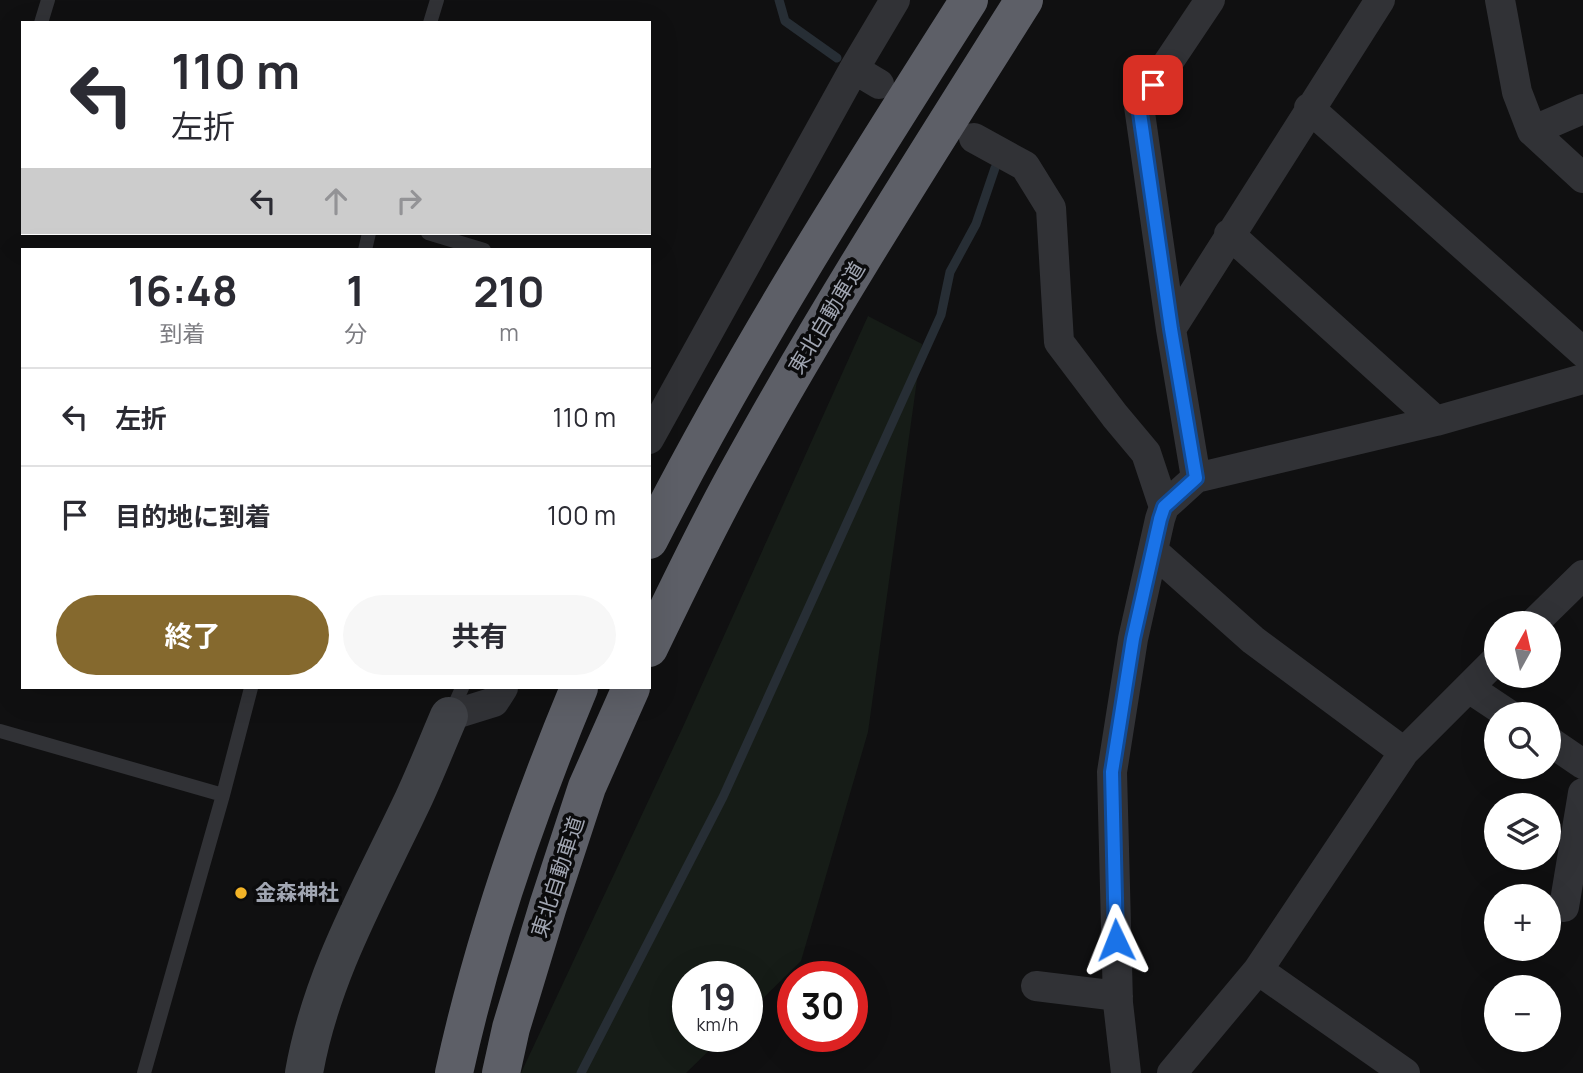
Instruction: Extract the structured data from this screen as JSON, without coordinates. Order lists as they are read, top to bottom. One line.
{"streets":{"highway":["東北自動車道"]},"places":["金森神社"],"north":"top","page":{"turn":["110 m","左折"],"eta":["16:48","到着","1","分","210","m"],"list":[{"name":"左折","value":"110 m"},{"name":"目的地に到着","value":"100 m"}],"buttons":["終了","共有"],"map_buttons":["+","−"],"speed":"19 km/h","limit":"30"}}
